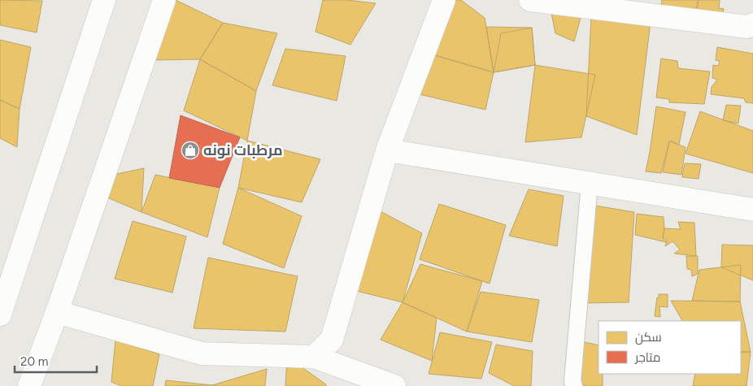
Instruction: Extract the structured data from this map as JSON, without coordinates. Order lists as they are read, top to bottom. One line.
{"places":{"shop":["مرطبات نونه"]},"legend":["سكن","متاجر"],"scale_bar":"20 m"}
